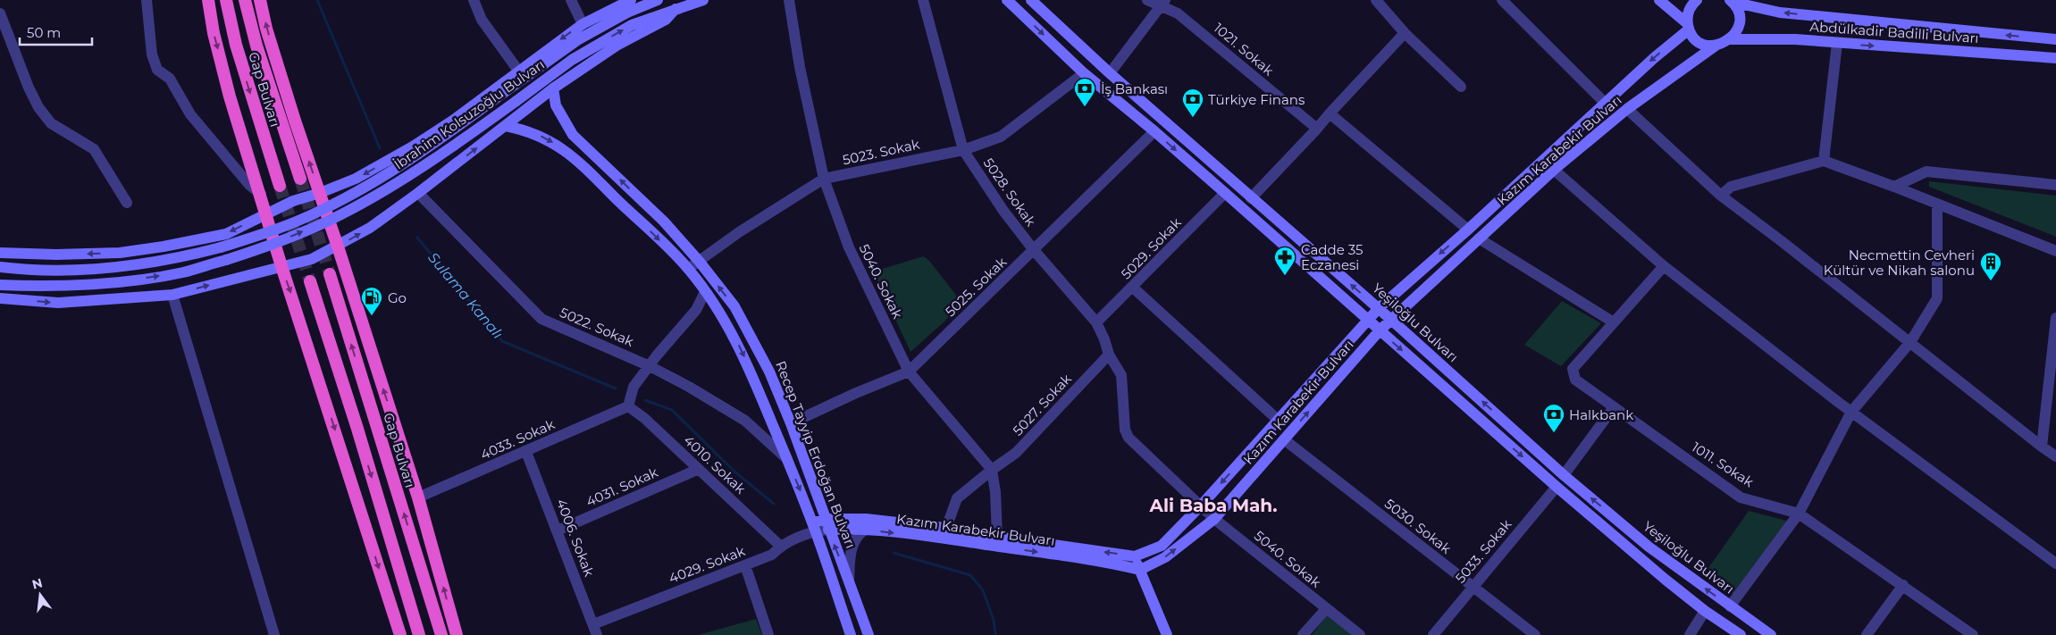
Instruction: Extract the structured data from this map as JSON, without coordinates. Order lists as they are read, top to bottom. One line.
{"streets":{"highway":["Gap Bulvarı"],"main road":["Abdülkadir Badilli Bulvarı","İbrahim Kolsuzoğlu Bulvarı","Kazım Karabekir Bulvarı","Yeşiloğlu Bulvarı","Recep Tayyip Erdoğan Bulvarı"],"street":["1021. Sokak","5023. Sokak","5028. Sokak","5029. Sokak","5040. Sokak","5025. Sokak","5022. Sokak","5027. Sokak","4033. Sokak","4010. Sokak","1011. Sokak","4031. Sokak","5030. Sokak","4006. Sokak","5033. Sokak","4029. Sokak"]},"crossings":[["Abdülkadir Badilli Bulvarı","Kazım Karabekir Bulvarı"],["Kazım Karabekir Bulvarı","5040. Sokak"],["Kazım Karabekir Bulvarı","Yeşiloğlu Bulvarı"],["Kazım Karabekir Bulvarı","5027. Sokak"],["Kazım Karabekir Bulvarı","Recep Tayyip Erdoğan Bulvarı"],["Kazım Karabekir Bulvarı","5030. Sokak"],["Kazım Karabekir Bulvarı","4029. Sokak"],["5023. Sokak","5028. Sokak"],["5023. Sokak","5040. Sokak"],["5023. Sokak","Recep Tayyip Erdoğan Bulvarı"],["5028. Sokak","5029. Sokak"],["5028. Sokak","5040. Sokak"],["5028. Sokak","5025. Sokak"],["5028. Sokak","5027. Sokak"],["5040. Sokak","5025. Sokak"],["5040. Sokak","5027. Sokak"],["5025. Sokak","Recep Tayyip Erdoğan Bulvarı"],["5022. Sokak","Recep Tayyip Erdoğan Bulvarı"],["4033. Sokak","4010. Sokak"],["4033. Sokak","4006. Sokak"],["Recep Tayyip Erdoğan Bulvarı","4029. Sokak"],["4010. Sokak","4031. Sokak"],["4010. Sokak","4029. Sokak"],["4031. Sokak","4006. Sokak"],["5030. Sokak","5033. Sokak"],["4006. Sokak","4029. Sokak"]],"districts":["Ali Baba Mah."],"water":["Sulama Kanalı"],"places":{"bank":["İş Bankası","Türkiye Finans","Halkbank"],"pharmacy":["Cadde 35 Eczanesi"],"building":["Necmettin Cevheri Kültür ve Nikah salonu"],"fuel station":["Go"]},"scale_bar":"50 m","north":"top"}
